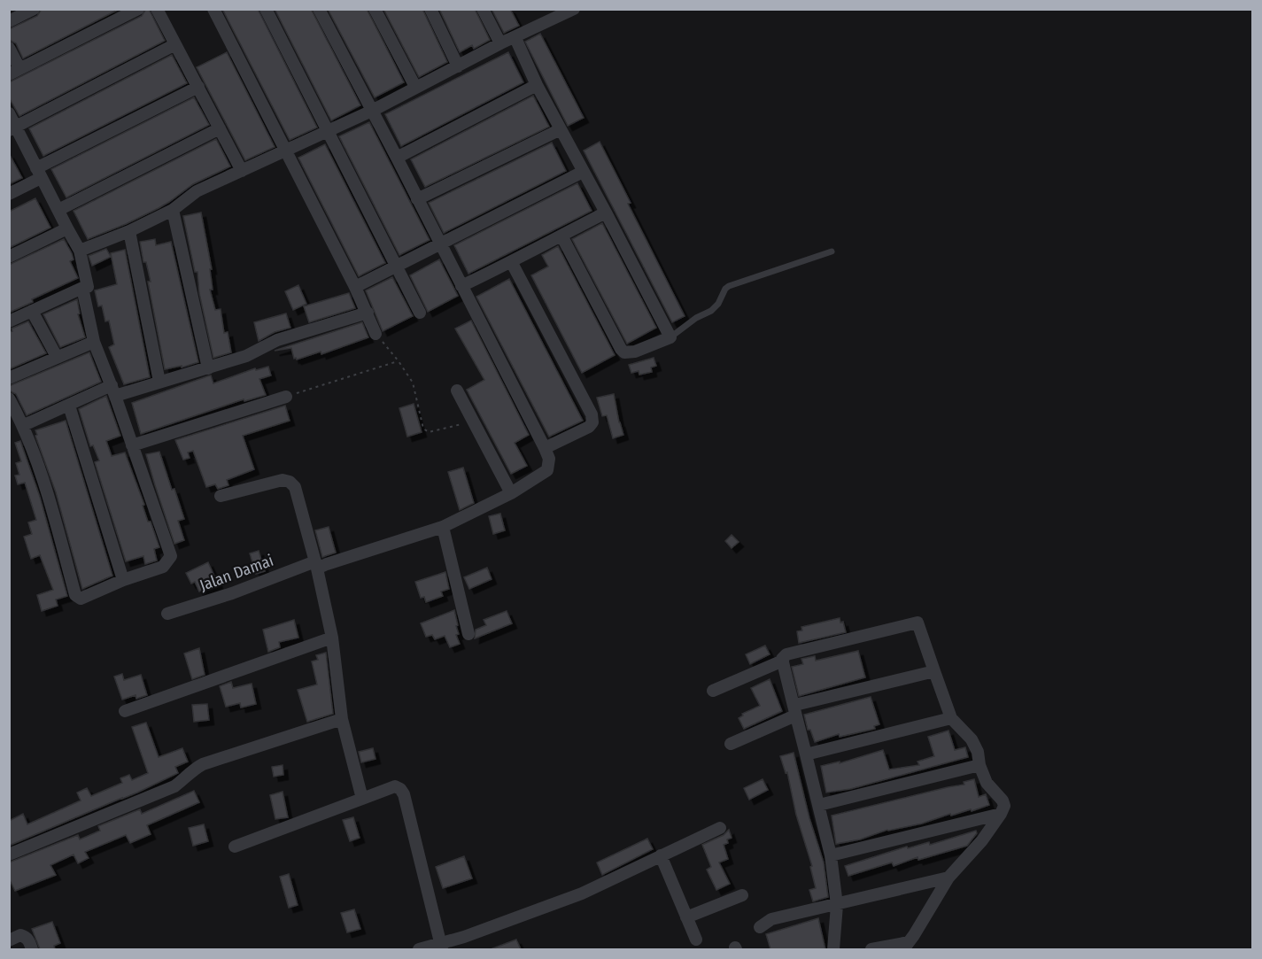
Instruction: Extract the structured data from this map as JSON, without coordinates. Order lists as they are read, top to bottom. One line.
{"streets":{"street":["Jalan Damai"]}}
